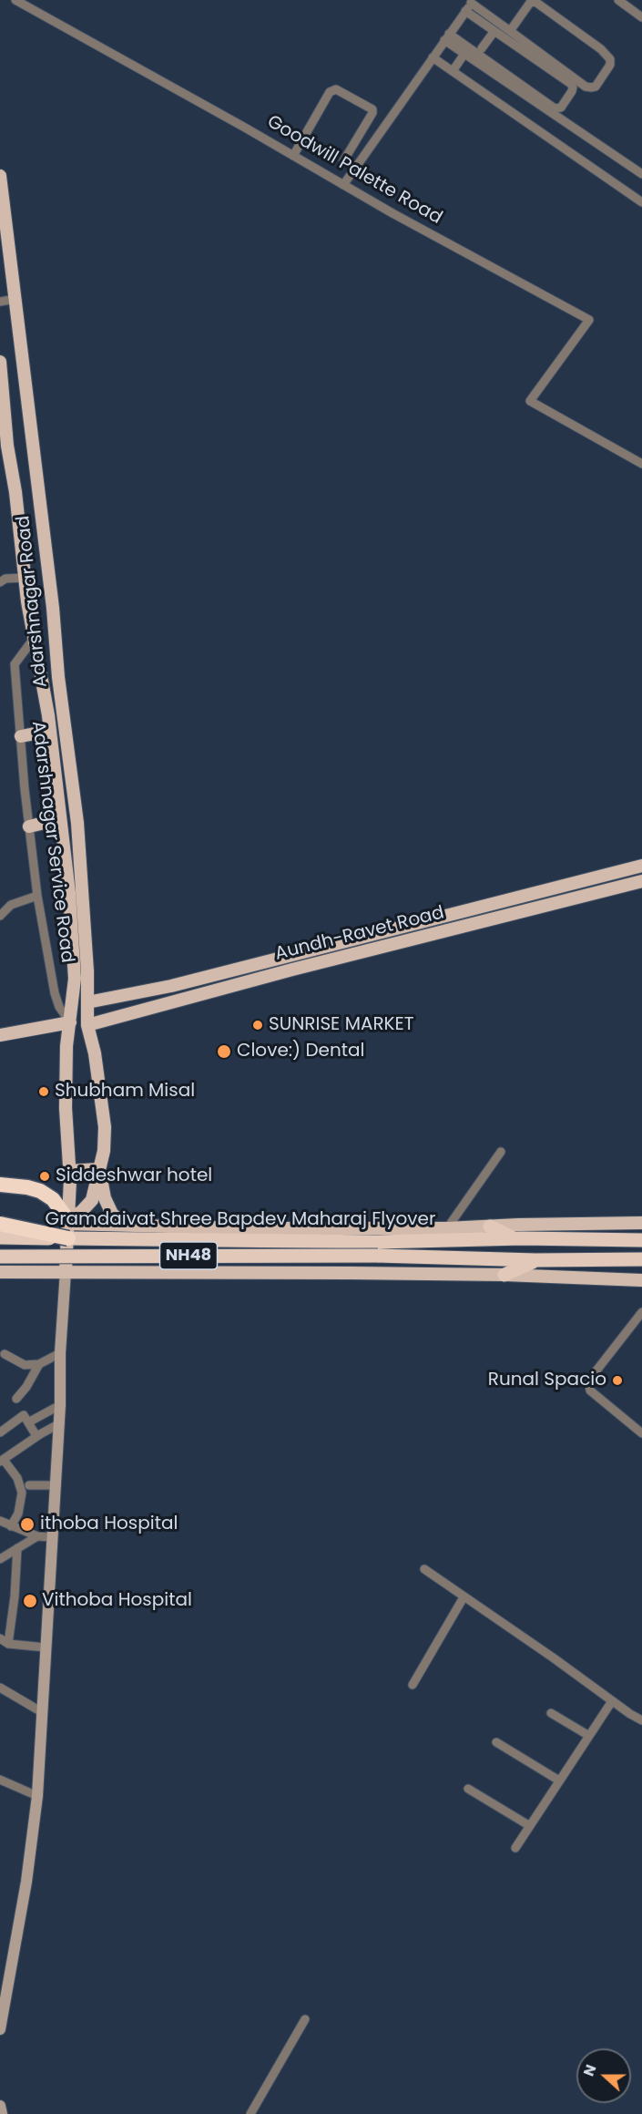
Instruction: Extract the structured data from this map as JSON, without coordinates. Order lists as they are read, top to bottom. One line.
{"streets":{"highway":["Gramdaivat Shree Bapdev Maharaj Flyover","NH48"],"main road":["Adarshnagar Road","Aundh-Ravet Road"],"street":["Goodwill Palette Road","Adarshnagar Service Road"]},"crossings":[["Adarshnagar Road","Adarshnagar Service Road"],["Adarshnagar Road","Aundh-Ravet Road"],["Adarshnagar Road","Gramdaivat Shree Bapdev Maharaj Flyover"],["Gramdaivat Shree Bapdev Maharaj Flyover","NH48"]],"places":["SUNRISE MARKET","Clove:) Dental","Shubham Misal","Siddeshwar hotel","Runal Spacio","ithoba Hospital","Vithoba Hospital"],"north":"left"}
